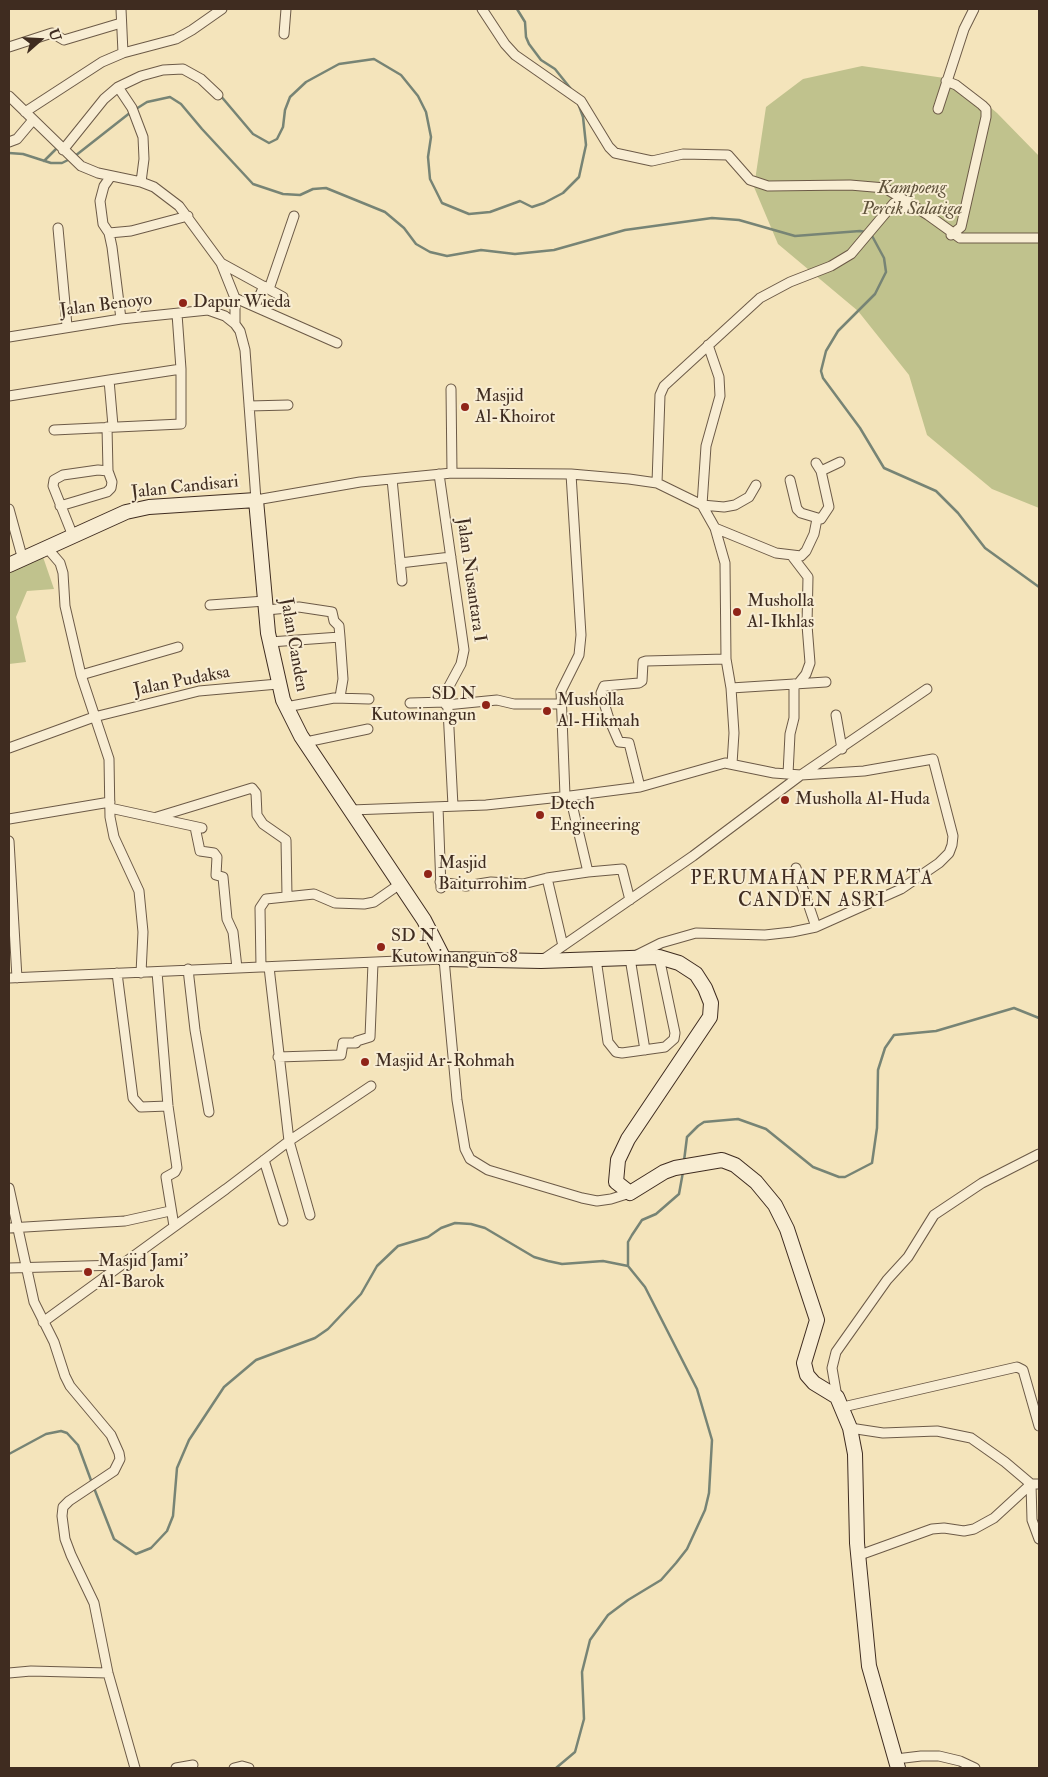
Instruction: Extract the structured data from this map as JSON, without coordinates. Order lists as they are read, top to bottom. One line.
{"streets":{"street":["Jalan Benoyo","Jalan Candisari","Jalan Nusantara I","Jalan Canden","Jalan Pudaksa"]},"crossings":[["Jalan Benoyo","Jalan Canden"],["Jalan Candisari","Jalan Canden"],["Jalan Canden","Jalan Pudaksa"]],"districts":["PERUMAHAN PERMATA CANDEN ASRI"],"parks":["Kampoeng Percik Salatiga"],"places":["Dapur Wieda","Masjid Al-Khoirot","Musholla Al-Ikhlas","SD N Kutowinangun","Musholla Al-Hikmah","Musholla Al-Huda","Dtech Engineering","Masjid Baiturrohim","SD N Kutowinangun 08","Masjid Ar-Rohmah","Masjid Jami' Al-Barok"],"north":"right"}
